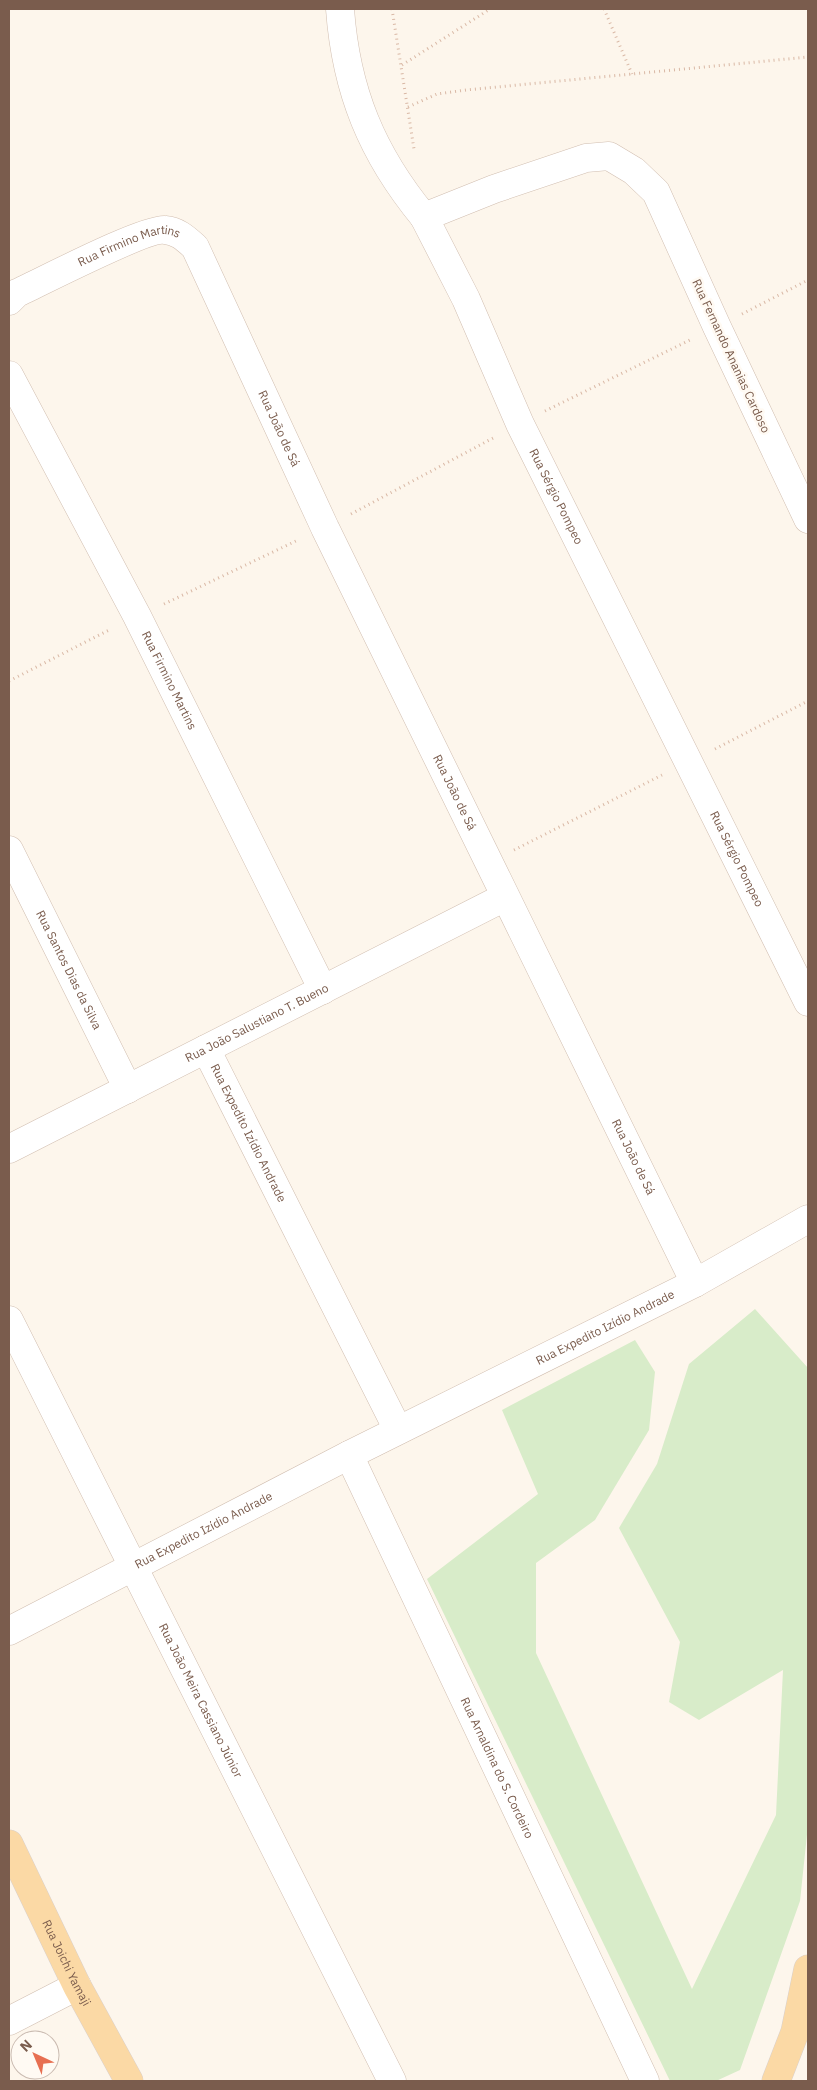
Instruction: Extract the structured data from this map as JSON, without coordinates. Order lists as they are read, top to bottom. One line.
{"streets":{"main road":["Rua Joichi Yamaji"],"street":["Rua Firmino Martins","Rua Fernando Ananias Cardoso","Rua João de Sá","Rua Sérgio Pompeo","Rua Santos Dias da Silva","Rua João Salustiano T. Bueno","Rua Expedito Izídio Andrade","Rua João Meira Cassiano Júnior","Rua Arnaldina do S. Cordeiro"]},"crossings":[["Rua Firmino Martins","Rua João de Sá"],["Rua Firmino Martins","Rua João Salustiano T. Bueno"],["Rua Fernando Ananias Cardoso","Rua Sérgio Pompeo"],["Rua João de Sá","Rua João Salustiano T. Bueno"],["Rua João de Sá","Rua Expedito Izídio Andrade"],["Rua Santos Dias da Silva","Rua João Salustiano T. Bueno"],["Rua João Salustiano T. Bueno","Rua Expedito Izídio Andrade"],["Rua Expedito Izídio Andrade","Rua João Meira Cassiano Júnior"],["Rua Expedito Izídio Andrade","Rua Arnaldina do S. Cordeiro"]],"north":"top left"}
